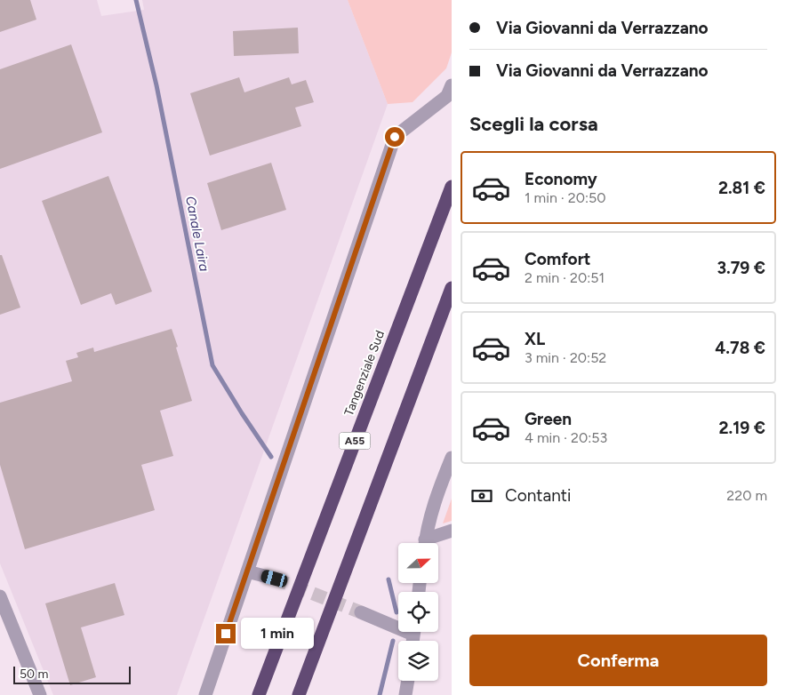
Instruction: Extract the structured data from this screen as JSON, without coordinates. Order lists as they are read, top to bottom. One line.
{"streets":{"highway":["Tangenziale Sud","A55"]},"water":["Canale Laira"],"scale_bar":"50 m","north":"right","page":{"banner":["Via Giovanni da Verrazzano","Via Giovanni da Verrazzano"],"heading":"Scegli la corsa","list":[{"name":"Economy","note":"1 min · 20:50","value":"2.81 €"},{"name":"Comfort","note":"2 min · 20:51","value":"3.79 €"},{"name":"XL","note":"3 min · 20:52","value":"4.78 €"},{"name":"Green","note":"4 min · 20:53","value":"2.19 €"}],"pay":["Contanti","220 m"],"bubble":"1 min","buttons":"Conferma","scale":"50 m"}}
